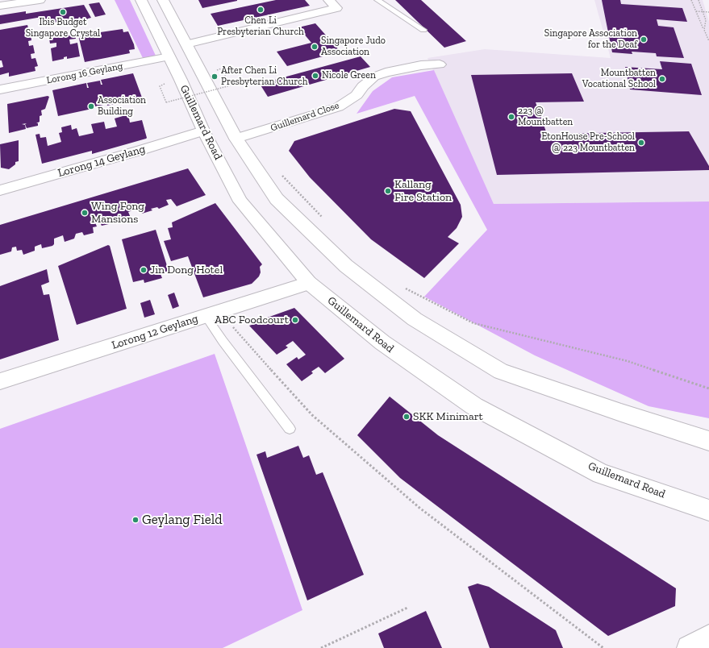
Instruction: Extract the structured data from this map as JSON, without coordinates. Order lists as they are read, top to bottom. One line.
{"streets":{"main road":["Lorong 16 Geylang","Guillemard Close","Guillemard Road","Lorong 14 Geylang","Lorong 12 Geylang"]},"crossings":[["Lorong 16 Geylang","Guillemard Road"],["Guillemard Close","Guillemard Road"],["Guillemard Road","Lorong 14 Geylang"],["Guillemard Road","Lorong 12 Geylang"]],"places":["Chen Li Presbyterian Church","Ibis Budget Singapore Crystal","Singapore Association for the Deaf","Singapore Judo Association","Nicole Green","After Chen Li Presbyterian Church","Mountbatten Vocational School","Association Building","223 @ Mountbatten","EtonHouse Pre-School @ 223 Mountbatten","Kallang Fire Station","Wing Fong Mansions","Jin Dong Hotel","ABC Foodcourt","SKK Minimart","Geylang Field"]}
